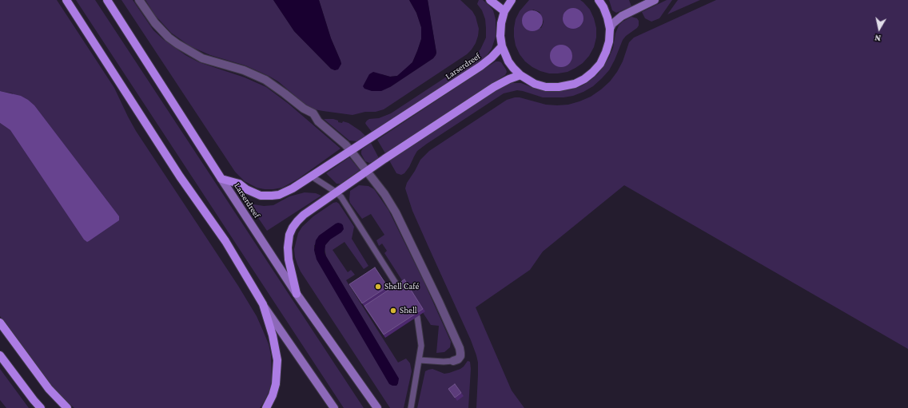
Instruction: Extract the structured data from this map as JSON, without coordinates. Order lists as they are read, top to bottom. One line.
{"streets":{"main road":["Larserdreef"]},"places":["Shell Café","Shell"],"north":"bottom"}
